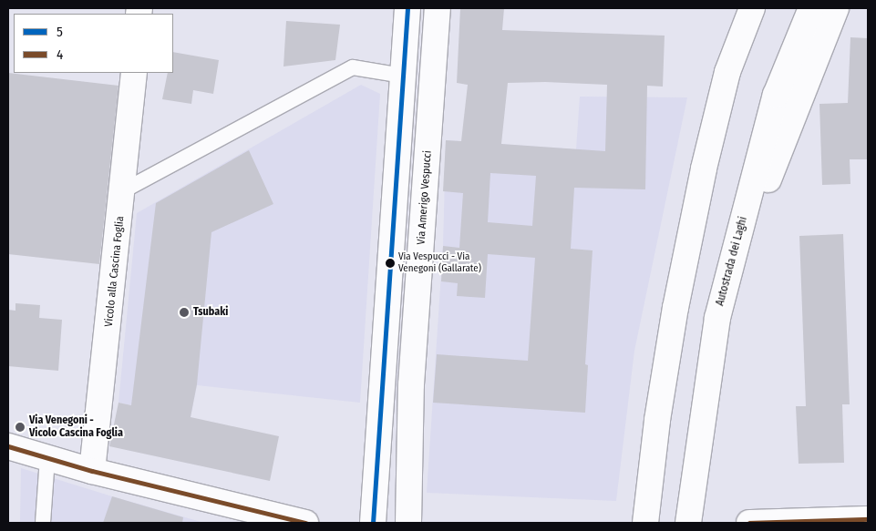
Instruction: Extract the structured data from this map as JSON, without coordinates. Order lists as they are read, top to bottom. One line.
{"streets":{"main road":["Via Amerigo Vespucci","Autostrada dei Laghi","Vicolo alla Cascina Foglia"]},"places":["Via Vespucci - Via Venegoni (Gallarate)","Tsubaki","Via Venegoni - Vicolo Cascina Foglia"],"lines":["transit line 5","transit line 4"],"legend":["5","4"]}
